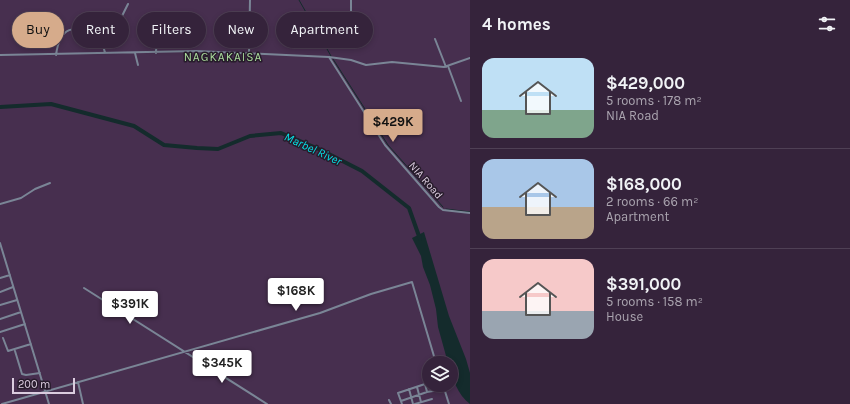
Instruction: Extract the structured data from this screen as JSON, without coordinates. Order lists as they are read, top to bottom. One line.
{"streets":{"street":["NIA Road"]},"districts":["NAGKAKAISA"],"water":["Marbel River"],"scale_bar":"200 m","page":{"heading":"4 homes","chip":["Buy","Rent","Filters","New","Apartment"],"list":[{"name":"$429,000","note":"5 rooms · 178 m² · NIA Road"},{"name":"$168,000","note":"2 rooms · 66 m² · Apartment"},{"name":"$391,000","note":"5 rooms · 158 m² · House"}],"price":["$429K","$168K","$391K","$345K"],"scale":"200 m"}}
